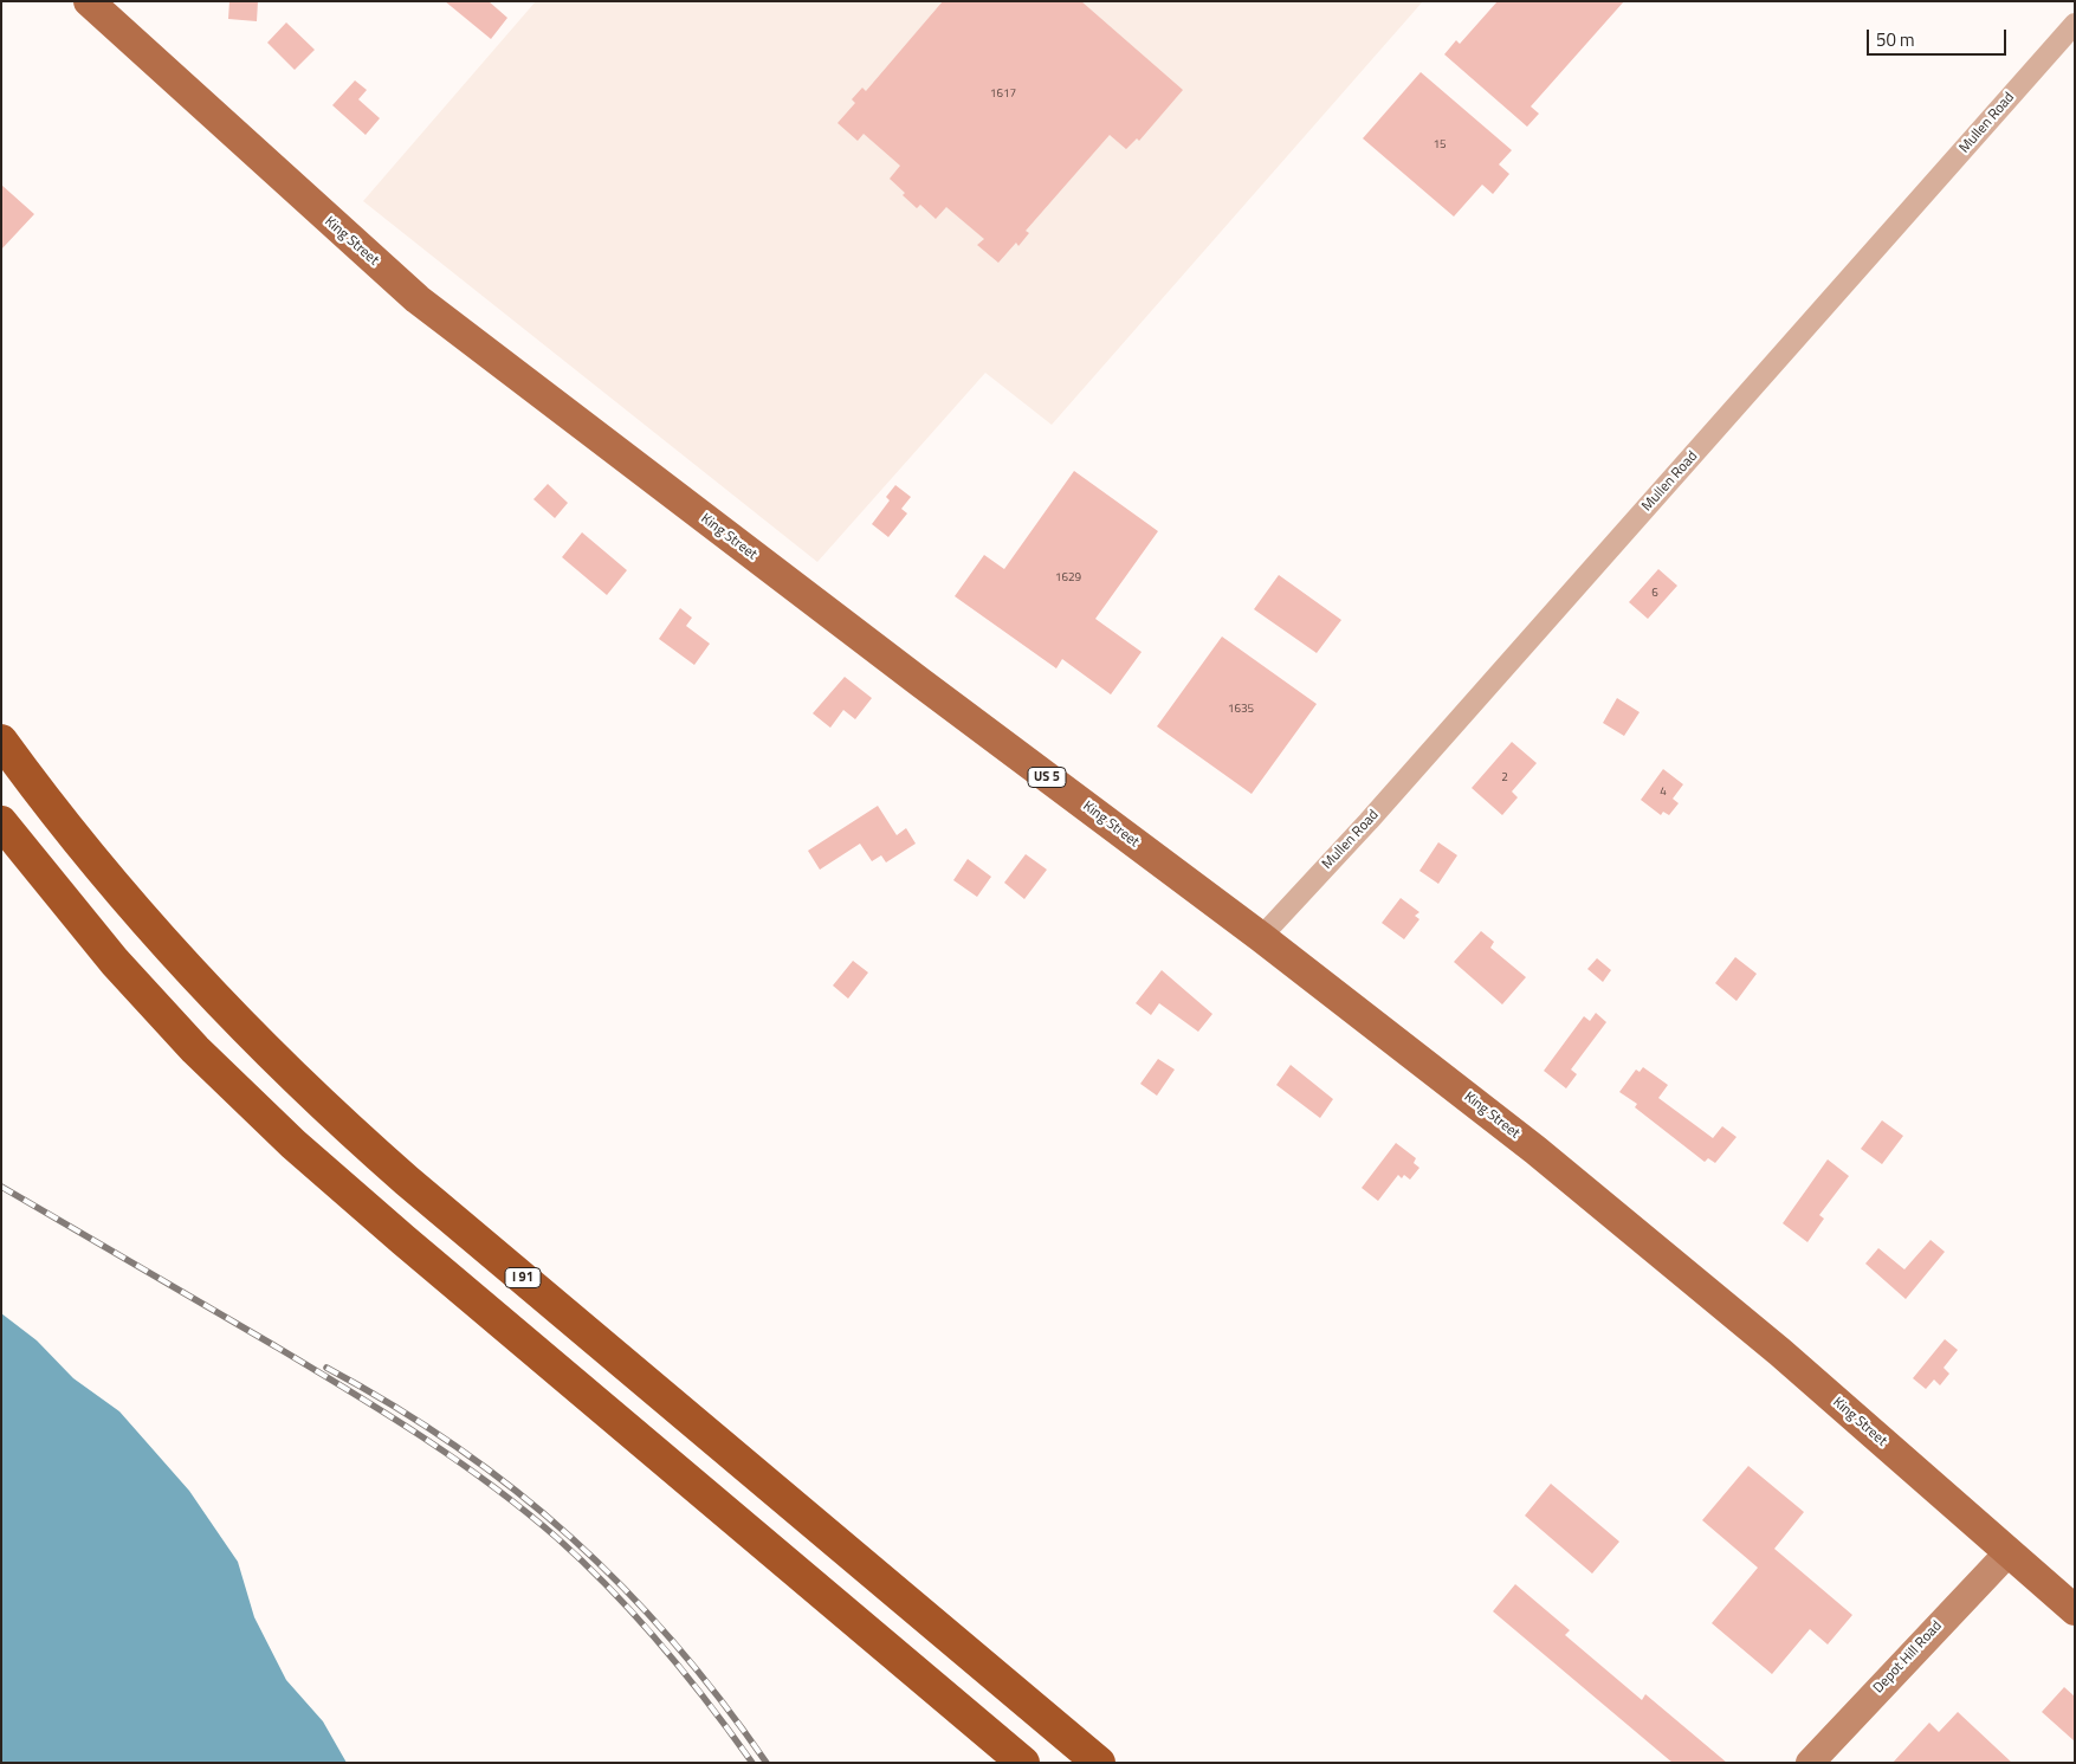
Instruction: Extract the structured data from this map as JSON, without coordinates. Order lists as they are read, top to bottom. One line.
{"streets":{"highway":["I 91"],"main road":["King Street","US 5","Depot Hill Road"],"street":["Mullen Road"]},"crossings":[["Mullen Road","King Street"],["King Street","Depot Hill Road"]],"house_numbers":["1617","15","1629","6","1635","2","4"],"scale_bar":"50 m"}
